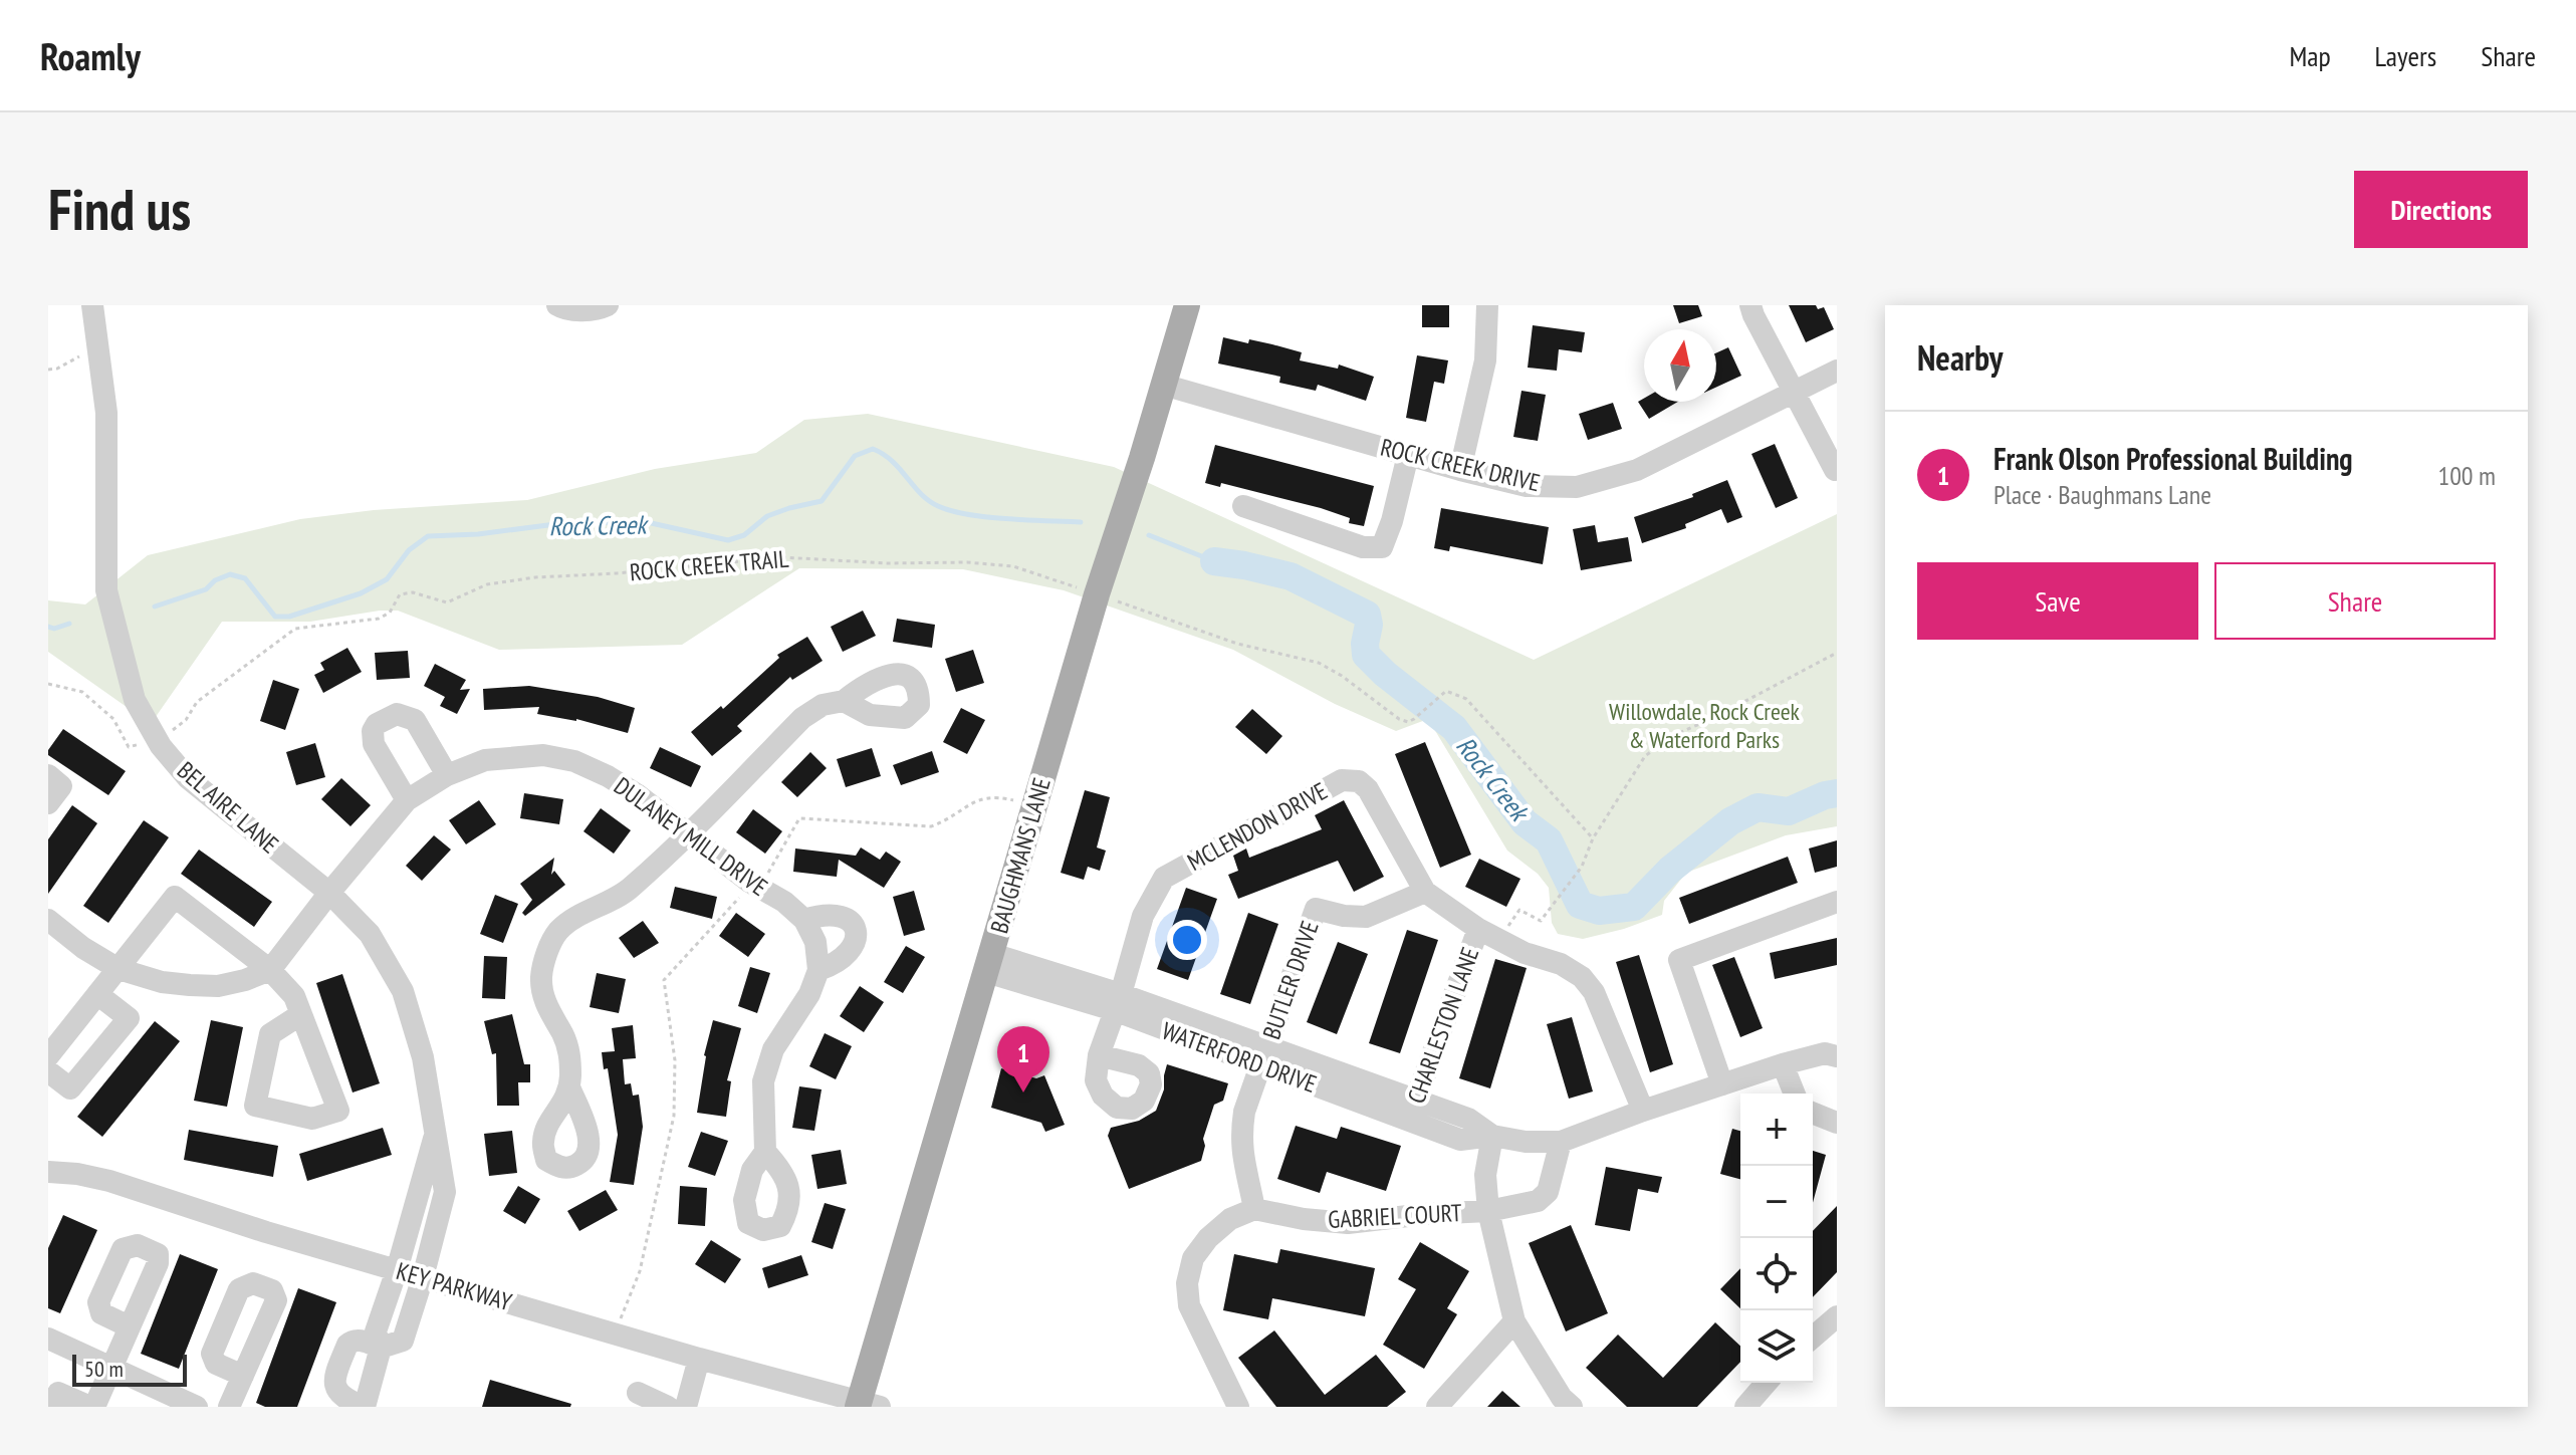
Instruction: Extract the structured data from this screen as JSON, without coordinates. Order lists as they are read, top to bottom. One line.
{"streets":{"main road":["BAUGHMANS LANE"],"street":["ROCK CREEK DRIVE","BEL AIRE LANE","MCLENDON DRIVE","DULANEY MILL DRIVE","BUTLER DRIVE","CHARLESTON LANE","WATERFORD DRIVE","GABRIEL COURT","KEY PARKWAY"],"path":["ROCK CREEK TRAIL"]},"crossings":[["ROCK CREEK DRIVE","BAUGHMANS LANE"],["ROCK CREEK TRAIL","BEL AIRE LANE"],["ROCK CREEK TRAIL","BAUGHMANS LANE"],["BEL AIRE LANE","DULANEY MILL DRIVE"],["BEL AIRE LANE","KEY PARKWAY"],["MCLENDON DRIVE","BUTLER DRIVE"],["MCLENDON DRIVE","CHARLESTON LANE"],["MCLENDON DRIVE","WATERFORD DRIVE"],["BAUGHMANS LANE","WATERFORD DRIVE"],["BAUGHMANS LANE","KEY PARKWAY"],["BUTLER DRIVE","WATERFORD DRIVE"],["BUTLER DRIVE","GABRIEL COURT"],["CHARLESTON LANE","WATERFORD DRIVE"],["WATERFORD DRIVE","GABRIEL COURT"]],"water":["Rock Creek"],"parks":["Willowdale, Rock Creek & Waterford Parks"],"scale_bar":"50 m","north":"top","page":{"header":"Roamly","nav":["Map","Layers","Share"],"buttons":["Directions",["Save","Share"]],"title":"Find us","heading":"Nearby","list":[{"mark":"1","name":"Frank Olson Professional Building","note":"Place · Baughmans Lane","value":"100 m"}],"pins":"1","map_buttons":["+","−"],"scale":"50 m"}}
